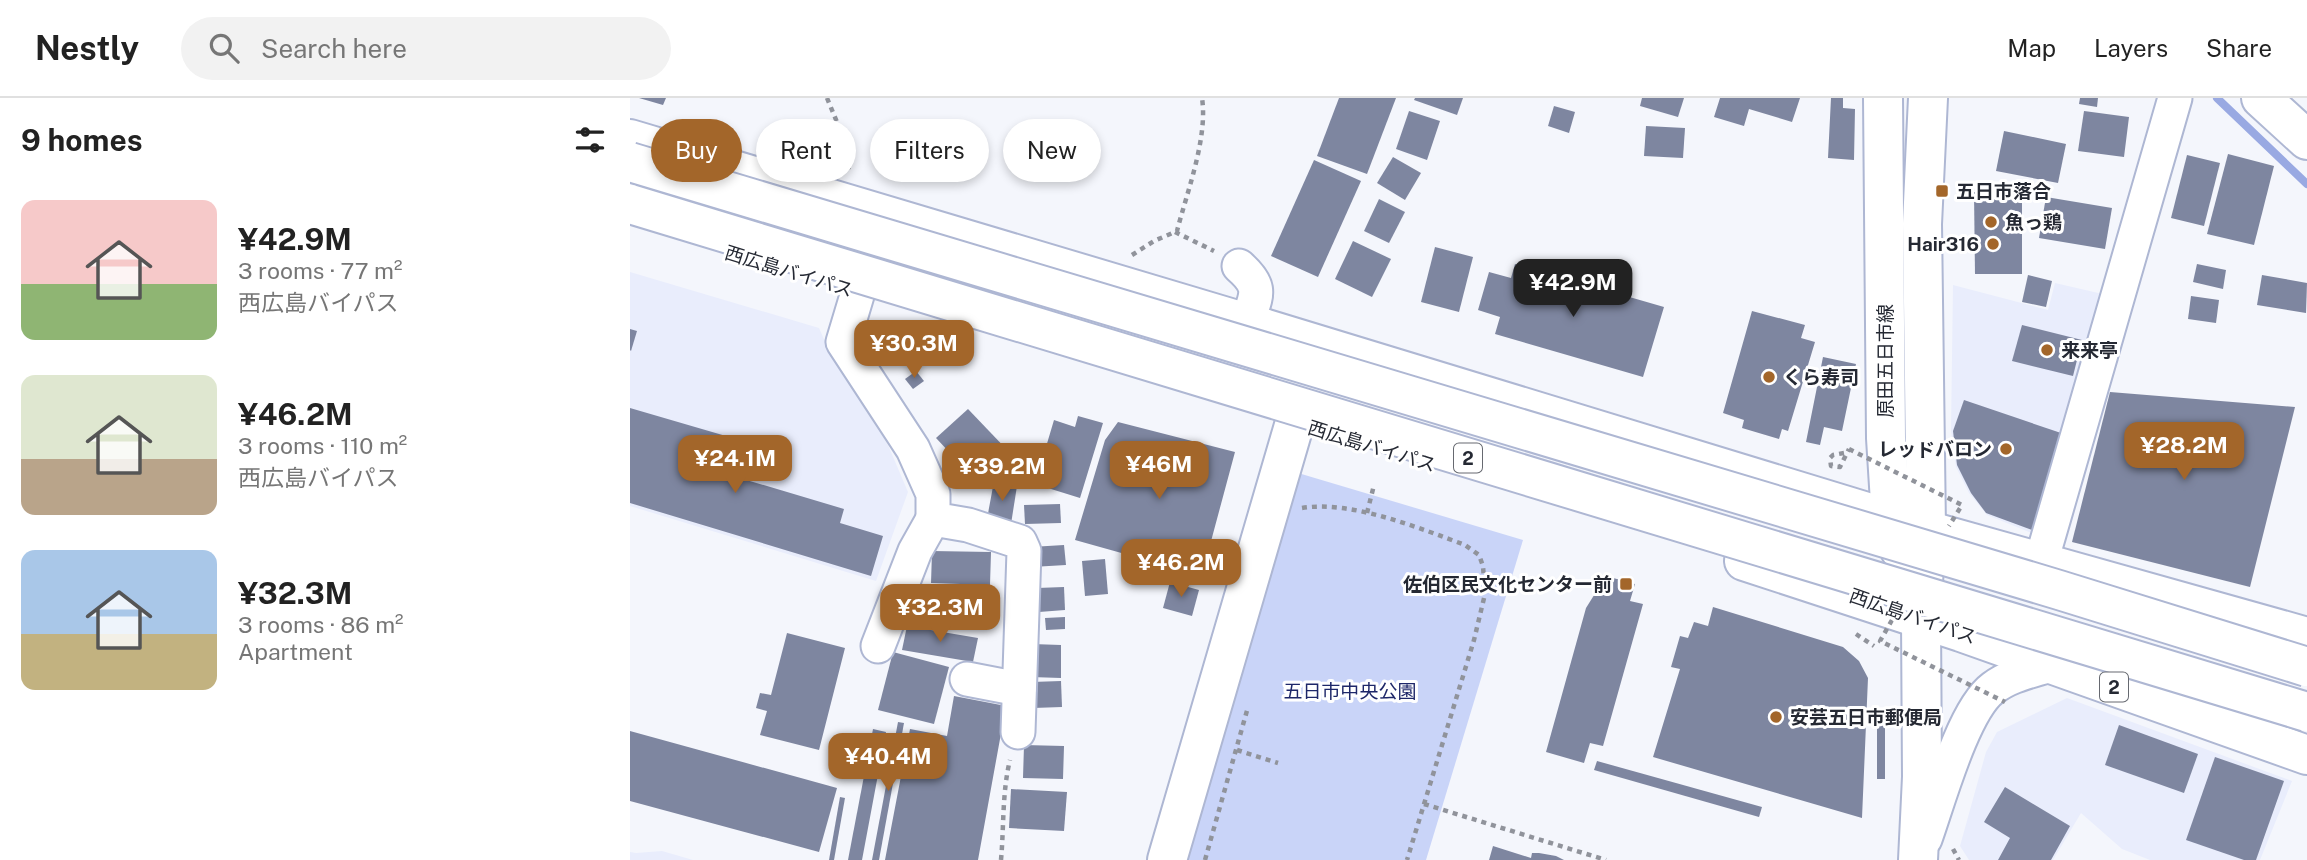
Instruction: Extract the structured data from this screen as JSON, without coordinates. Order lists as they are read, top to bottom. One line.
{"streets":{"main road":["西広島バイパス","原田五日市線","2"]},"crossings":[["西広島バイパス","原田五日市線"]],"parks":["五日市中央公園"],"places":{"transit":["五日市落合","佐伯区民文化センター前"],"other":["魚っ鶏","Hair316","来来亭","くら寿司","レッドバロン","安芸五日市郵便局"]},"page":{"header":"Nestly","search":"Search here","nav":["Map","Layers","Share"],"heading":"9 homes","chip":["Buy","Rent","Filters","New"],"list":[{"name":"¥42.9M","note":"3 rooms · 77 m² · 西広島バイパス"},{"name":"¥46.2M","note":"3 rooms · 110 m² · 西広島バイパス"},{"name":"¥32.3M","note":"3 rooms · 86 m² · Apartment"}],"price":["¥42.9M","¥30.3M","¥28.2M","¥24.1M","¥46M","¥39.2M","¥46.2M","¥32.3M","¥40.4M"]}}
